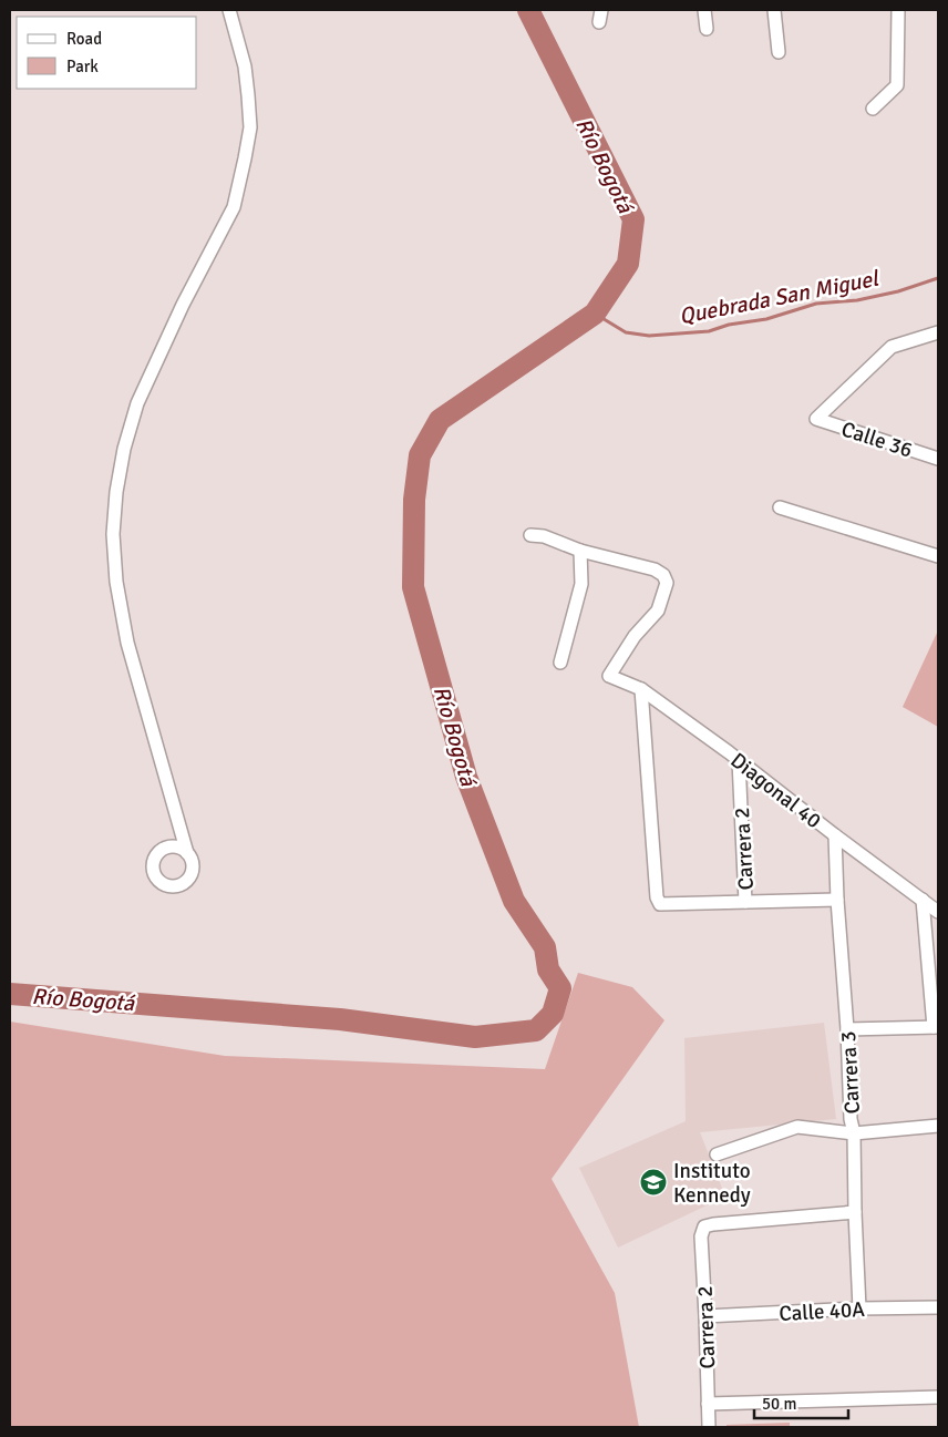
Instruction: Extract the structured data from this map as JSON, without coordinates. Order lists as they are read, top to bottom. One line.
{"streets":{"street":["Calle 36","Diagonal 40","Carrera 2","Carrera 3","Calle 40A"]},"crossings":[["Diagonal 40","Carrera 2"],["Diagonal 40","Carrera 3"],["Carrera 2","Carrera 3"],["Carrera 2","Calle 40A"],["Carrera 3","Calle 40A"]],"water":["Río Bogotá","Quebrada San Miguel"],"places":{"school or university":["Instituto Kennedy"]},"legend":["Road","Park"],"scale_bar":"50 m"}
